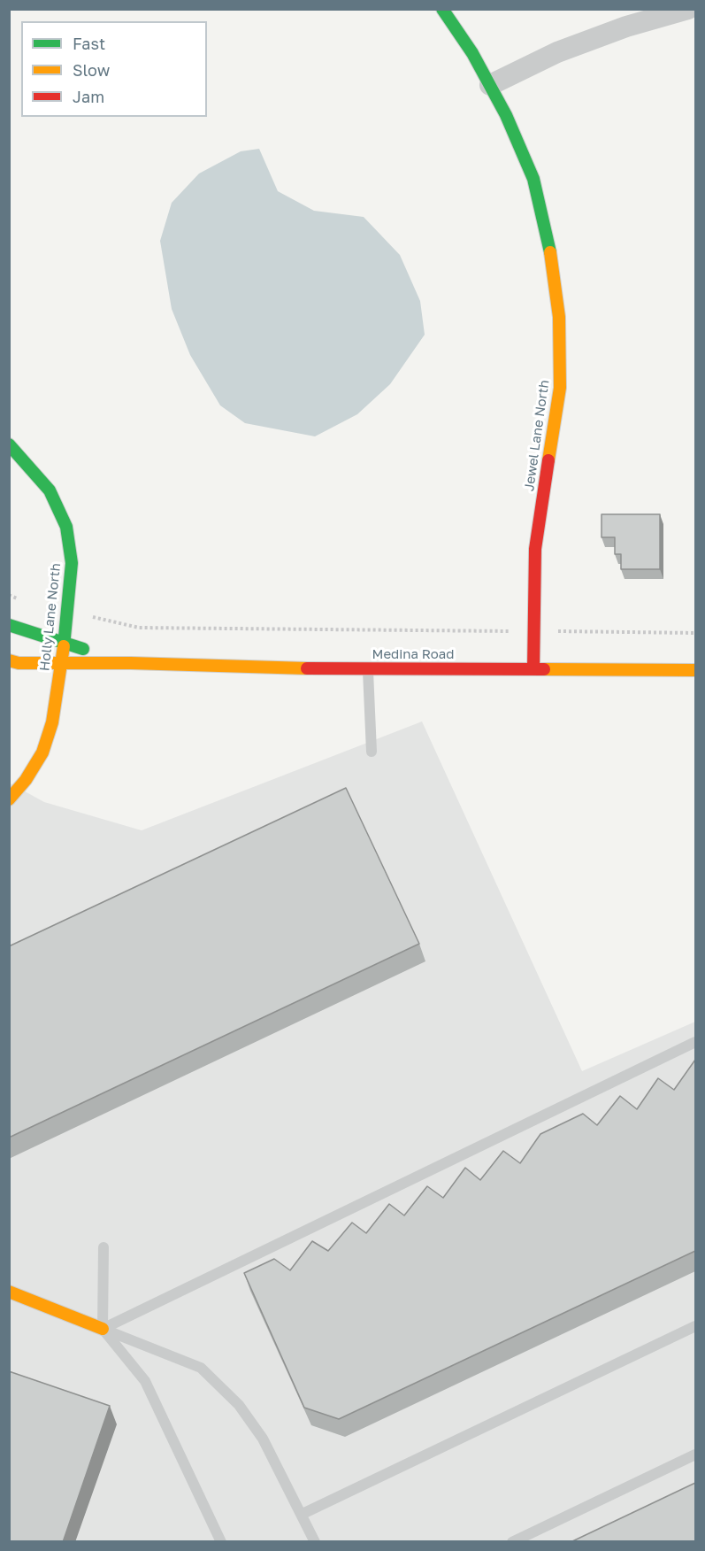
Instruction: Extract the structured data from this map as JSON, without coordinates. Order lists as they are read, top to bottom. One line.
{"streets":{"street":["Jewel Lane North","Holly Lane North","Medina Road"]},"crossings":[["Jewel Lane North","Medina Road"],["Holly Lane North","Medina Road"]],"legend":["Fast","Slow","Jam"]}
